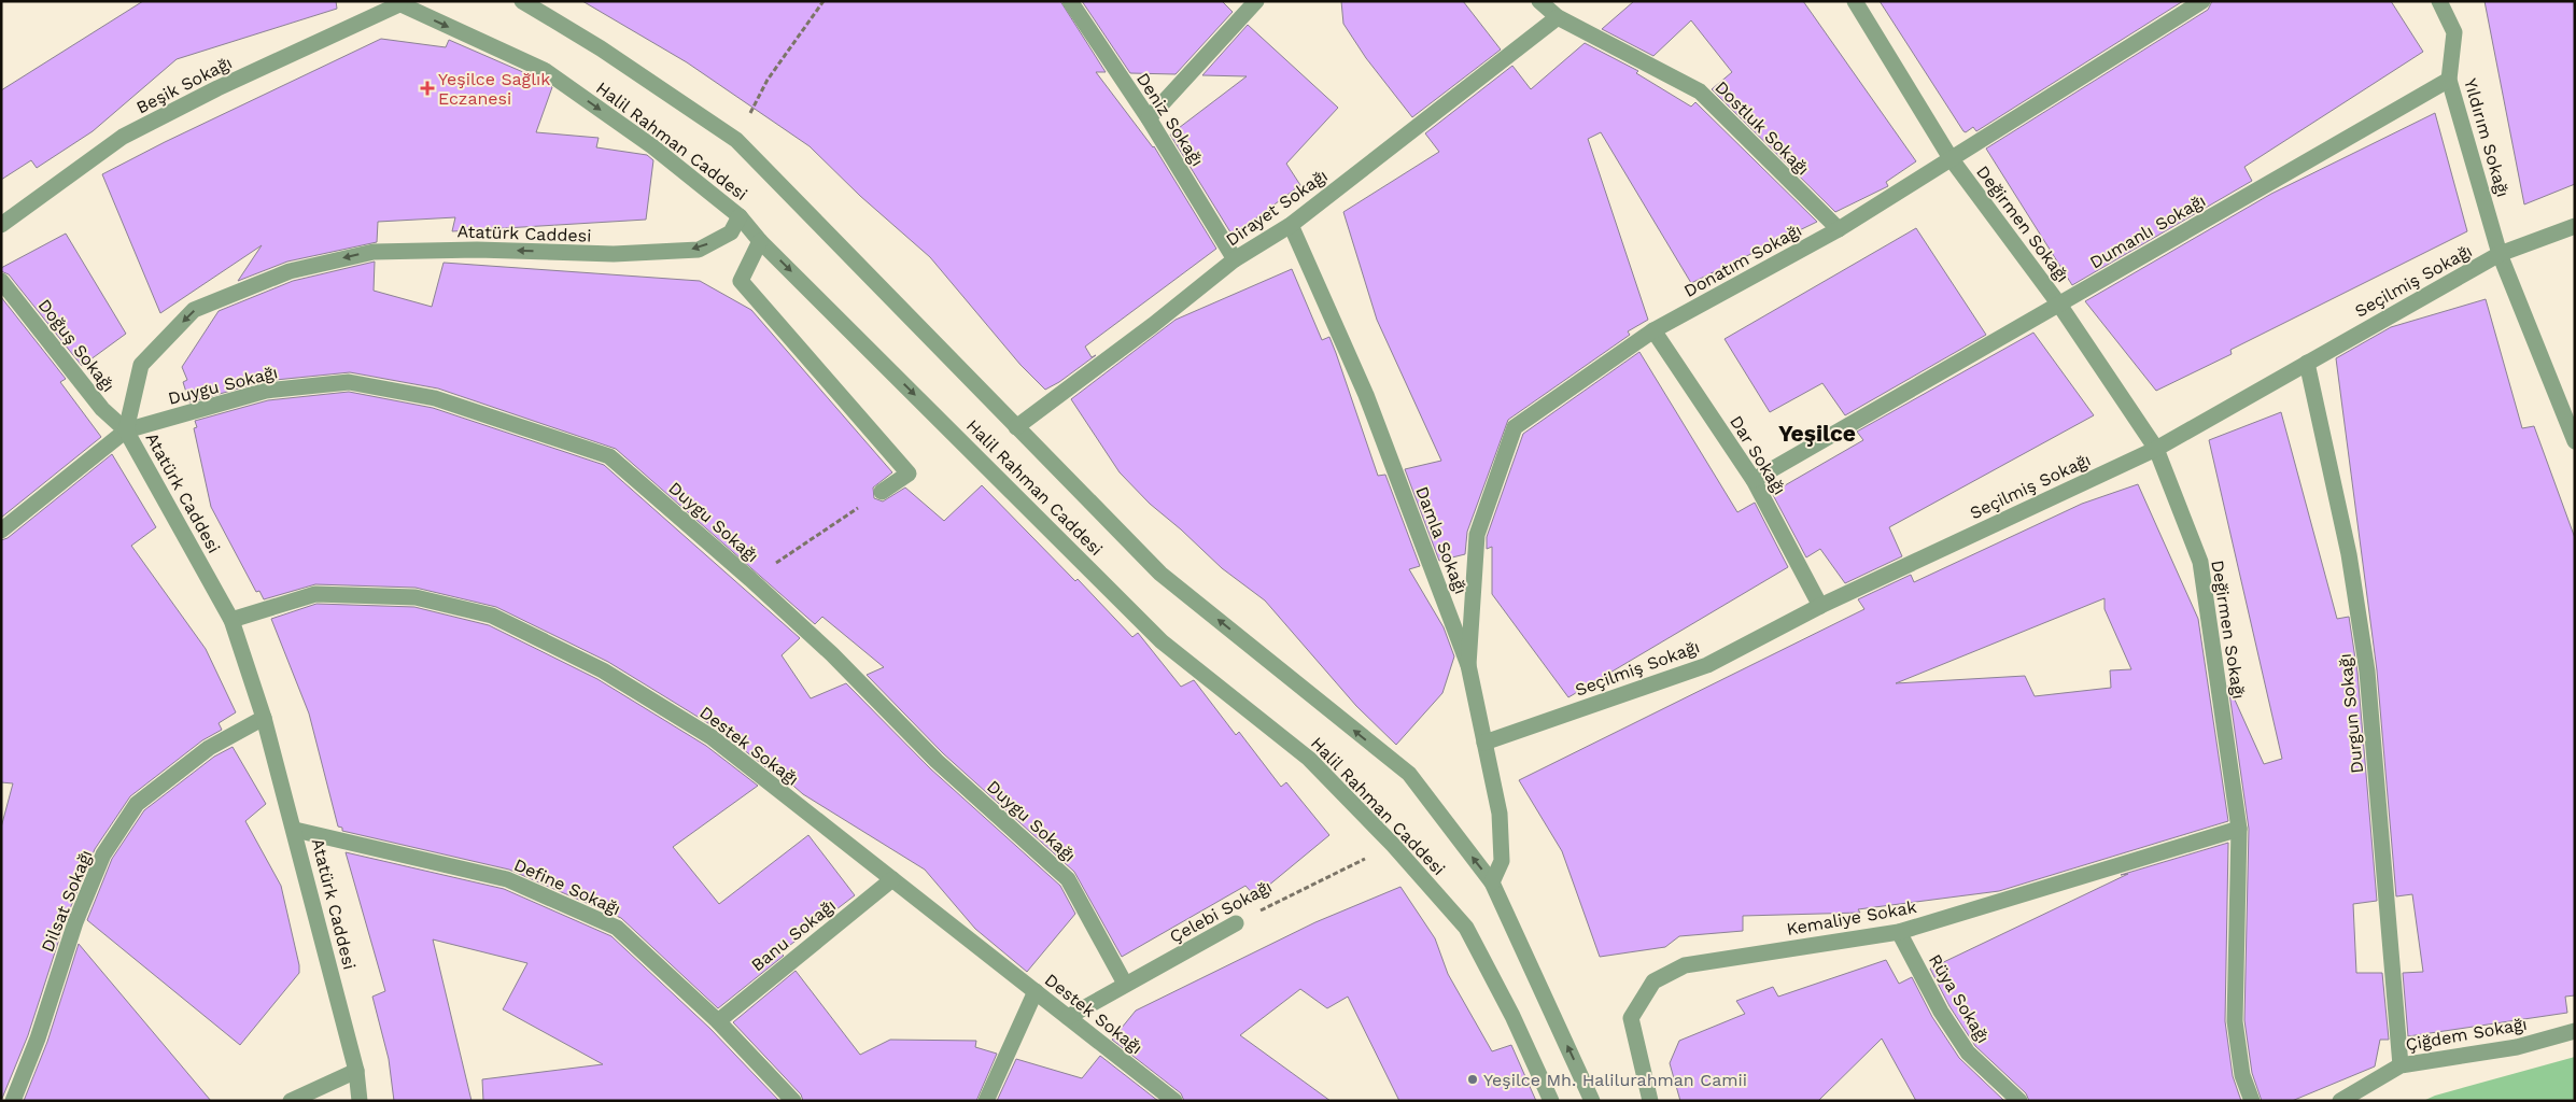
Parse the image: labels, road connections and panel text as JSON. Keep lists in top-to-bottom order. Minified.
{"streets":{"street":["Beşik Sokağı","Deniz Sokağı","Dostluk Sokağı","Yıldırım Sokağı","Halil Rahman Caddesi","Dirayet Sokağı","Değirmen Sokağı","Dumanlı Sokağı","Atatürk Caddesi","Donatım Sokağı","Seçilmiş Sokağı","Doğuş Sokağı","Duygu Sokağı","Dar Sokağı","Damla Sokağı","Durgun Sokağı","Destek Sokağı","Define Sokağı","Dilsat Sokağı","Çelebi Sokağı","Kemaliye Sokak","Banu Sokağı","Rüya Sokağı","Çiğdem Sokağı"]},"crossings":[["Beşik Sokağı","Halil Rahman Caddesi"],["Deniz Sokağı","Dirayet Sokağı"],["Dostluk Sokağı","Dirayet Sokağı"],["Dostluk Sokağı","Donatım Sokağı"],["Yıldırım Sokağı","Dumanlı Sokağı"],["Yıldırım Sokağı","Seçilmiş Sokağı"],["Halil Rahman Caddesi","Dirayet Sokağı"],["Halil Rahman Caddesi","Atatürk Caddesi"],["Halil Rahman Caddesi","Damla Sokağı"],["Halil Rahman Caddesi","Çelebi Sokağı"],["Dirayet Sokağı","Damla Sokağı"],["Değirmen Sokağı","Dumanlı Sokağı"],["Değirmen Sokağı","Donatım Sokağı"],["Değirmen Sokağı","Seçilmiş Sokağı"],["Değirmen Sokağı","Kemaliye Sokak"],["Dumanlı Sokağı","Dar Sokağı"],["Atatürk Caddesi","Doğuş Sokağı"],["Atatürk Caddesi","Duygu Sokağı"],["Atatürk Caddesi","Destek Sokağı"],["Atatürk Caddesi","Define Sokağı"],["Atatürk Caddesi","Dilsat Sokağı"],["Donatım Sokağı","Dar Sokağı"],["Donatım Sokağı","Damla Sokağı"],["Seçilmiş Sokağı","Dar Sokağı"],["Seçilmiş Sokağı","Damla Sokağı"],["Seçilmiş Sokağı","Durgun Sokağı"],["Doğuş Sokağı","Duygu Sokağı"],["Duygu Sokağı","Çelebi Sokağı"],["Durgun Sokağı","Çiğdem Sokağı"],["Destek Sokağı","Çelebi Sokağı"],["Destek Sokağı","Banu Sokağı"],["Define Sokağı","Banu Sokağı"],["Kemaliye Sokak","Rüya Sokağı"]],"one_way":["Atatürk Caddesi"],"districts":["Yeşilce"],"places":{"health":["Yeşilce Sağlık Eczanesi"],"other":["Yeşilce Mh. Halilurahman Camii"]}}
